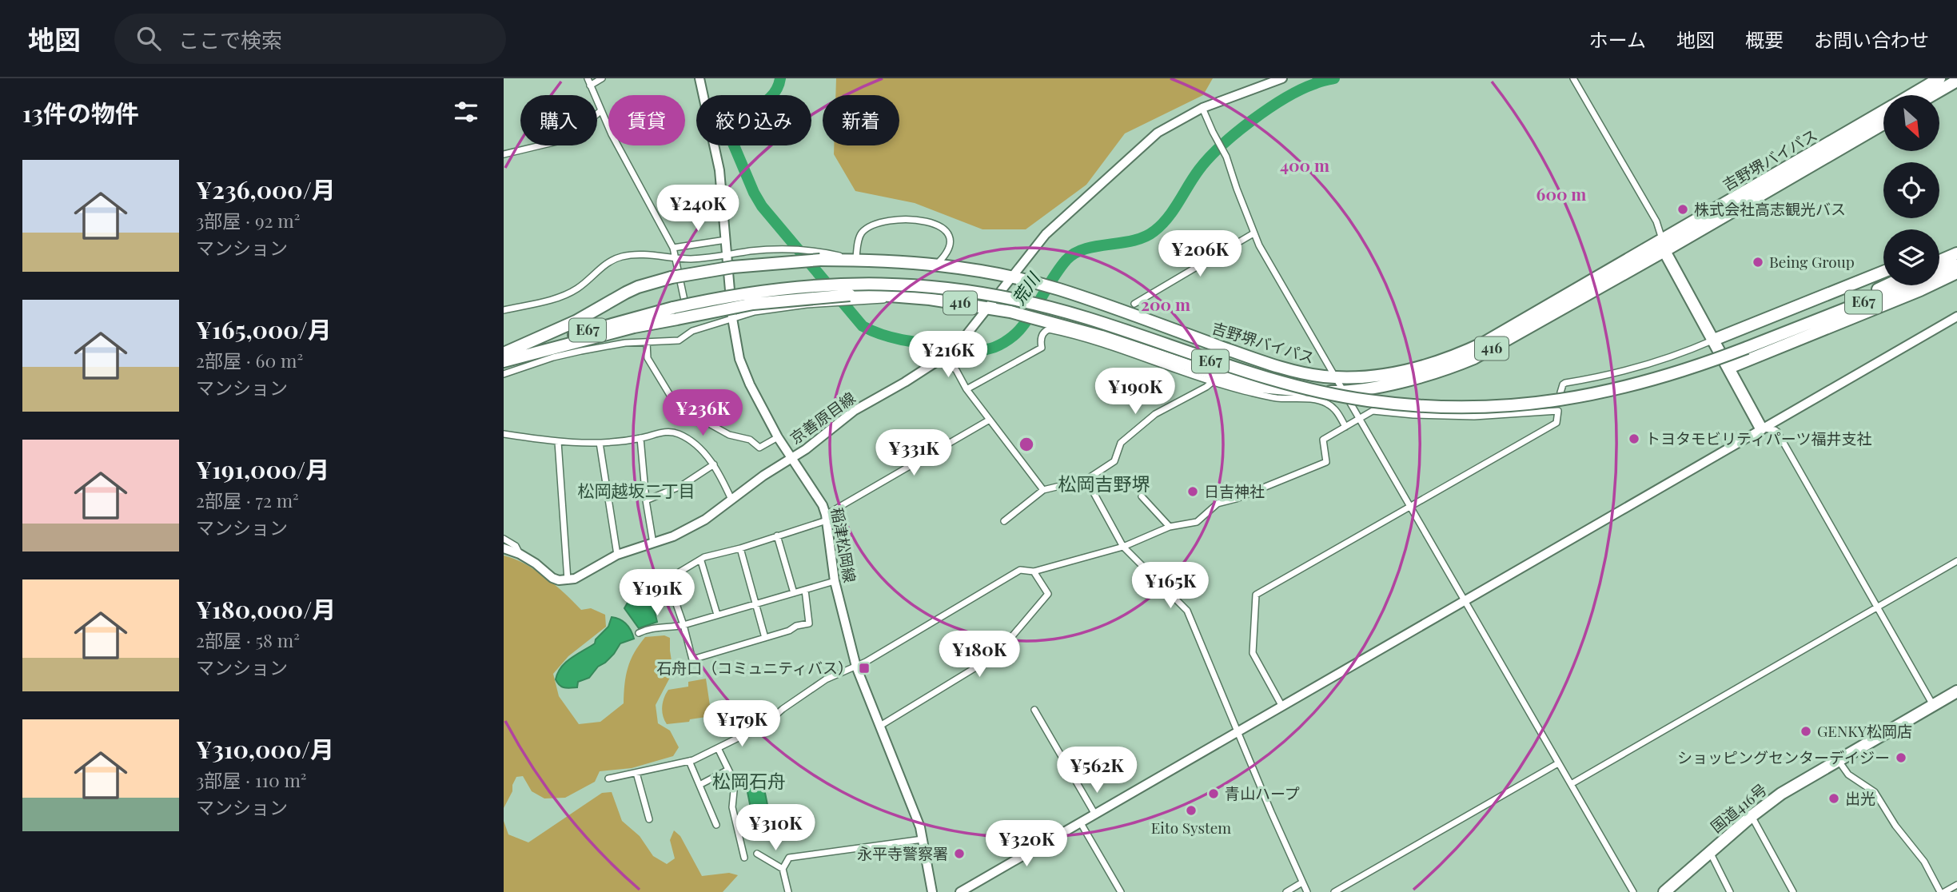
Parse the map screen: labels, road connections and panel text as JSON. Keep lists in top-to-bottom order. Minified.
{"streets":{"highway":["吉野堺バイパス","E67","416","国道416号"],"main road":["京善原目線","稲津松岡線"]},"crossings":[["吉野堺バイパス","E67"],["吉野堺バイパス","京善原目線"],["京善原目線","稲津松岡線"]],"districts":["松岡吉野堺","松岡越坂二丁目","松岡石舟"],"water":["荒川"],"places":{"other":["株式会社高志観光バス","Being Group","トヨタモビリティパーツ福井支社","日吉神社","GENKY松岡店","ショッピングセンターデイジー","青山ハープ","出光","Eito System","永平寺警察署"],"transit":["石舟口（コミュニティバス）"]},"north":"bottom right","page":{"header":"地図","search":"ここで検索","nav":["ホーム","地図","概要","お問い合わせ"],"heading":"13件の物件","chip":["購入","賃貸","絞り込み","新着"],"list":[{"name":"¥236,000/月","note":"3部屋 · 92 m² · マンション"},{"name":"¥165,000/月","note":"2部屋 · 60 m² · マンション"},{"name":"¥191,000/月","note":"2部屋 · 72 m² · マンション"},{"name":"¥180,000/月","note":"2部屋 · 58 m² · マンション"},{"name":"¥310,000/月","note":"3部屋 · 110 m² · マンション"}],"price":["¥240K","¥206K","¥216K","¥190K","¥236K","¥331K","¥165K","¥191K","¥180K","¥179K","¥562K","¥310K","¥320K"]},"rings":["400 m","600 m","200 m"]}
